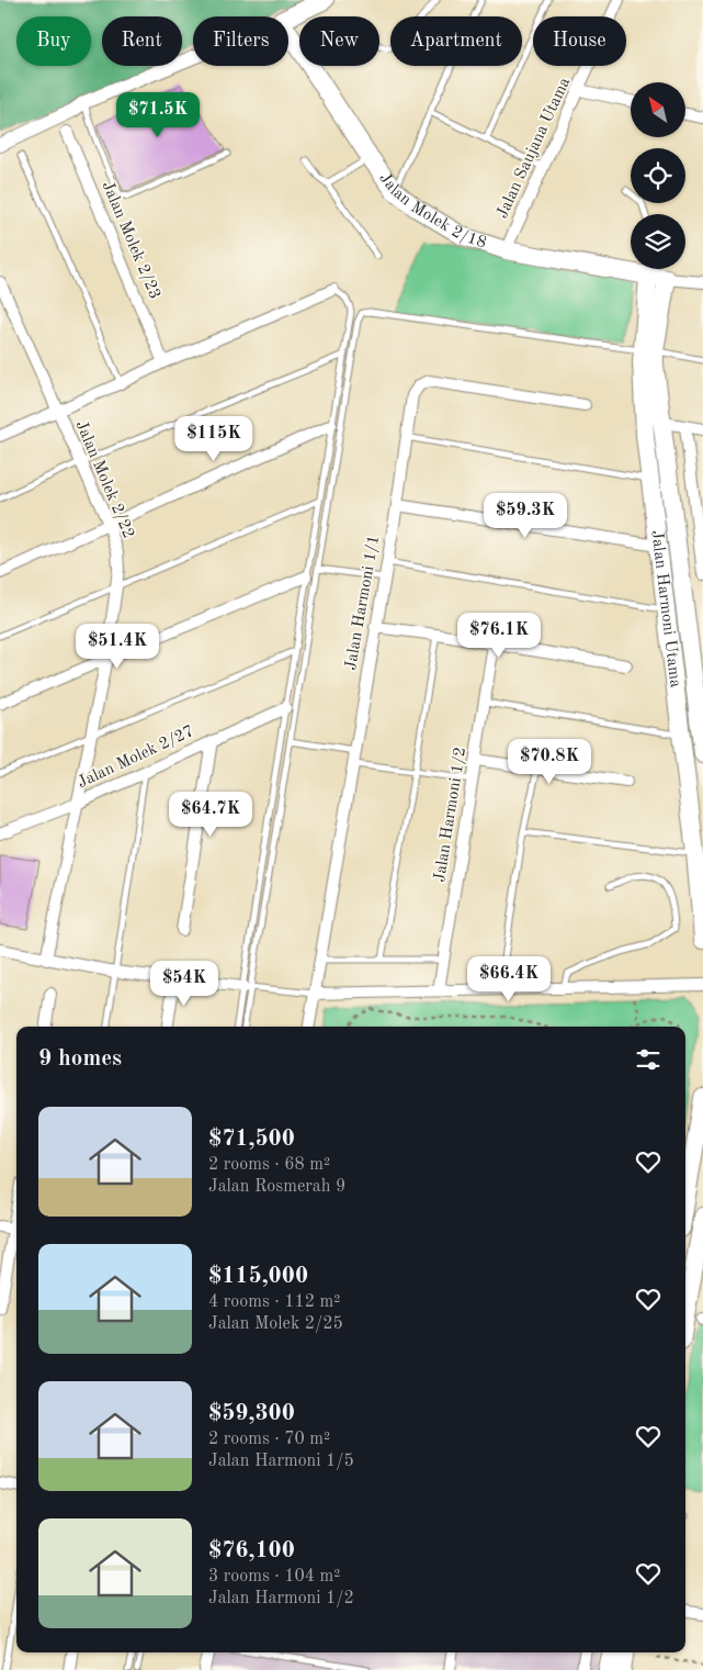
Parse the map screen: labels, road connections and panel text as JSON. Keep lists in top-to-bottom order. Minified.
{"streets":{"main road":["Jalan Molek 2/18","Jalan Harmoni Utama"],"street":["Jalan Saujana Utama","Jalan Molek 2/23","Jalan Molek 2/22","Jalan Harmoni 1/1","Jalan Molek 2/27","Jalan Harmoni 1/2"]},"crossings":[["Jalan Saujana Utama","Jalan Molek 2/18"],["Jalan Molek 2/18","Jalan Harmoni Utama"],["Jalan Molek 2/22","Jalan Molek 2/27"]],"north":"top left","page":{"chip":["Buy","Rent","Filters","New","Apartment","House"],"price":["$71.5K","$115K","$59.3K","$76.1K","$51.4K","$70.8K","$64.7K","$66.4K","$54K"],"heading":"9 homes","list":[{"name":"$71,500","note":"2 rooms · 68 m² · Jalan Rosmerah 9"},{"name":"$115,000","note":"4 rooms · 112 m² · Jalan Molek 2/25"},{"name":"$59,300","note":"2 rooms · 70 m² · Jalan Harmoni 1/5"},{"name":"$76,100","note":"3 rooms · 104 m² · Jalan Harmoni 1/2"}]}}
